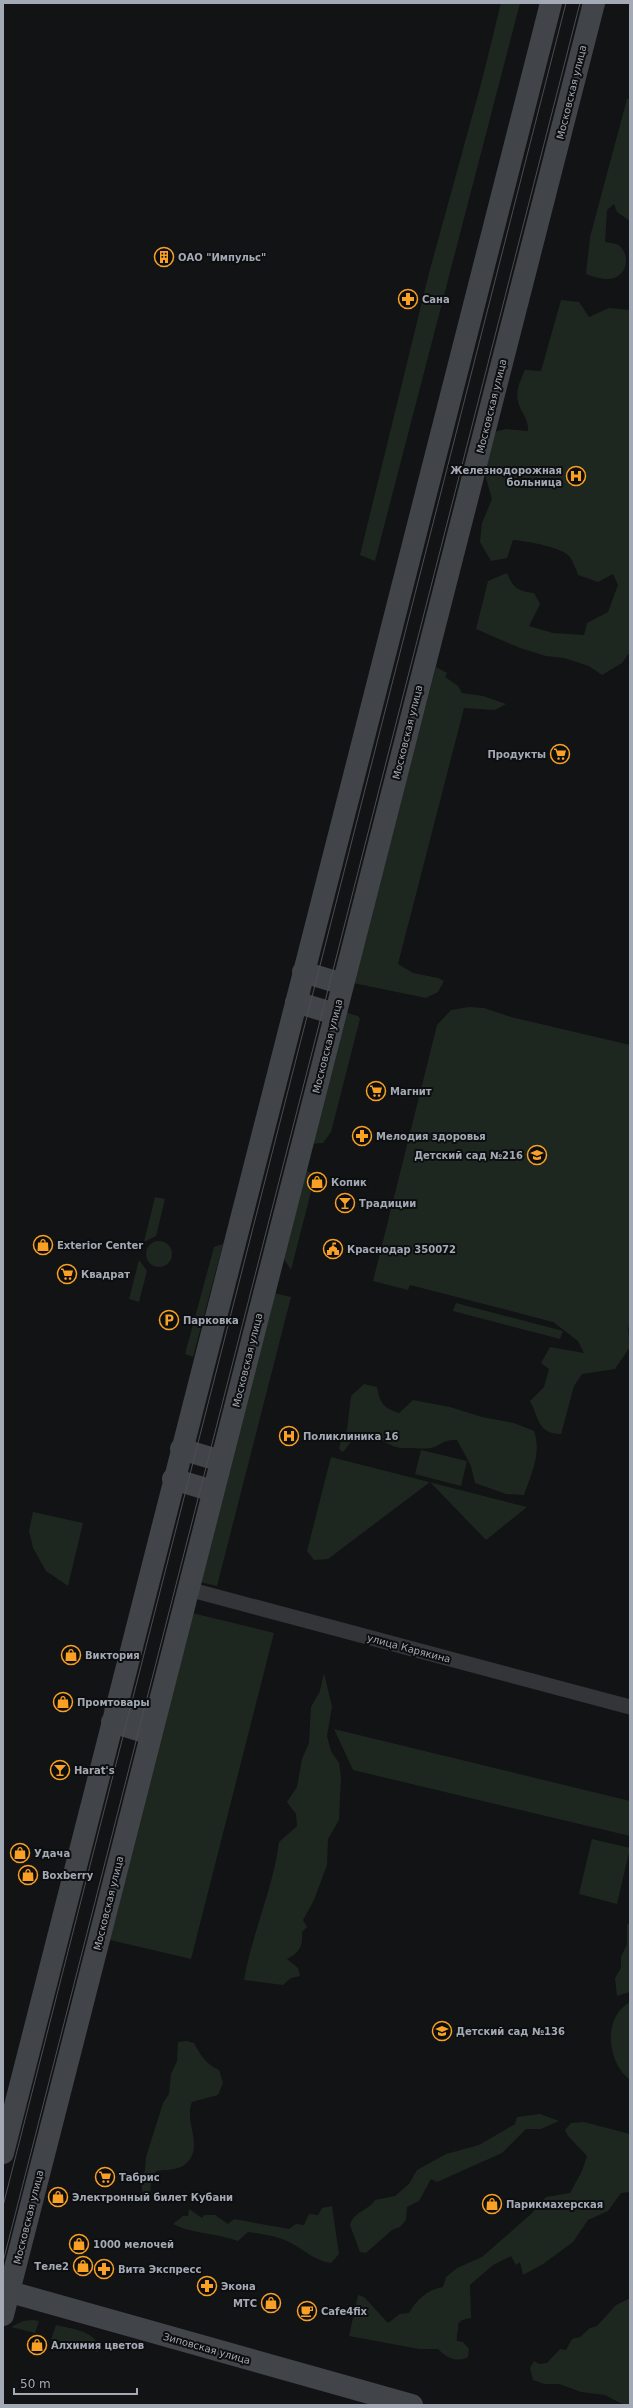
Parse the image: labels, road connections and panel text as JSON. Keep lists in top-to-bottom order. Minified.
{"streets":{"street":["Московская улица","улица Карякина","Зиповская улица"]},"crossings":[["Московская улица","улица Карякина"],["Московская улица","Зиповская улица"]],"places":{"building":["ОАО \"Импульс\""],"pharmacy":["Сана","Мелодия здоровья","Вита Экспресс","Экона"],"hospital":["Железнодорожная больница","Поликлиника 16"],"supermarket":["Продукты","Магнит","Квадрат","Табрис"],"school or university":["Детский сад №216","Детский сад №136"],"shop":["Копик","Exterior Center","Виктория","Промтовары","Удача","Boxberry","Электронный билет Кубани","Парикмахерская","1000 мелочей","Теле2","МТС","Алхимия цветов"],"bar":["Традиции","Harat's"],"public building":["Краснодар 350072"],"parking":["Парковка"],"cafe":["Cafe4fix"]},"scale_bar":"50 m"}
